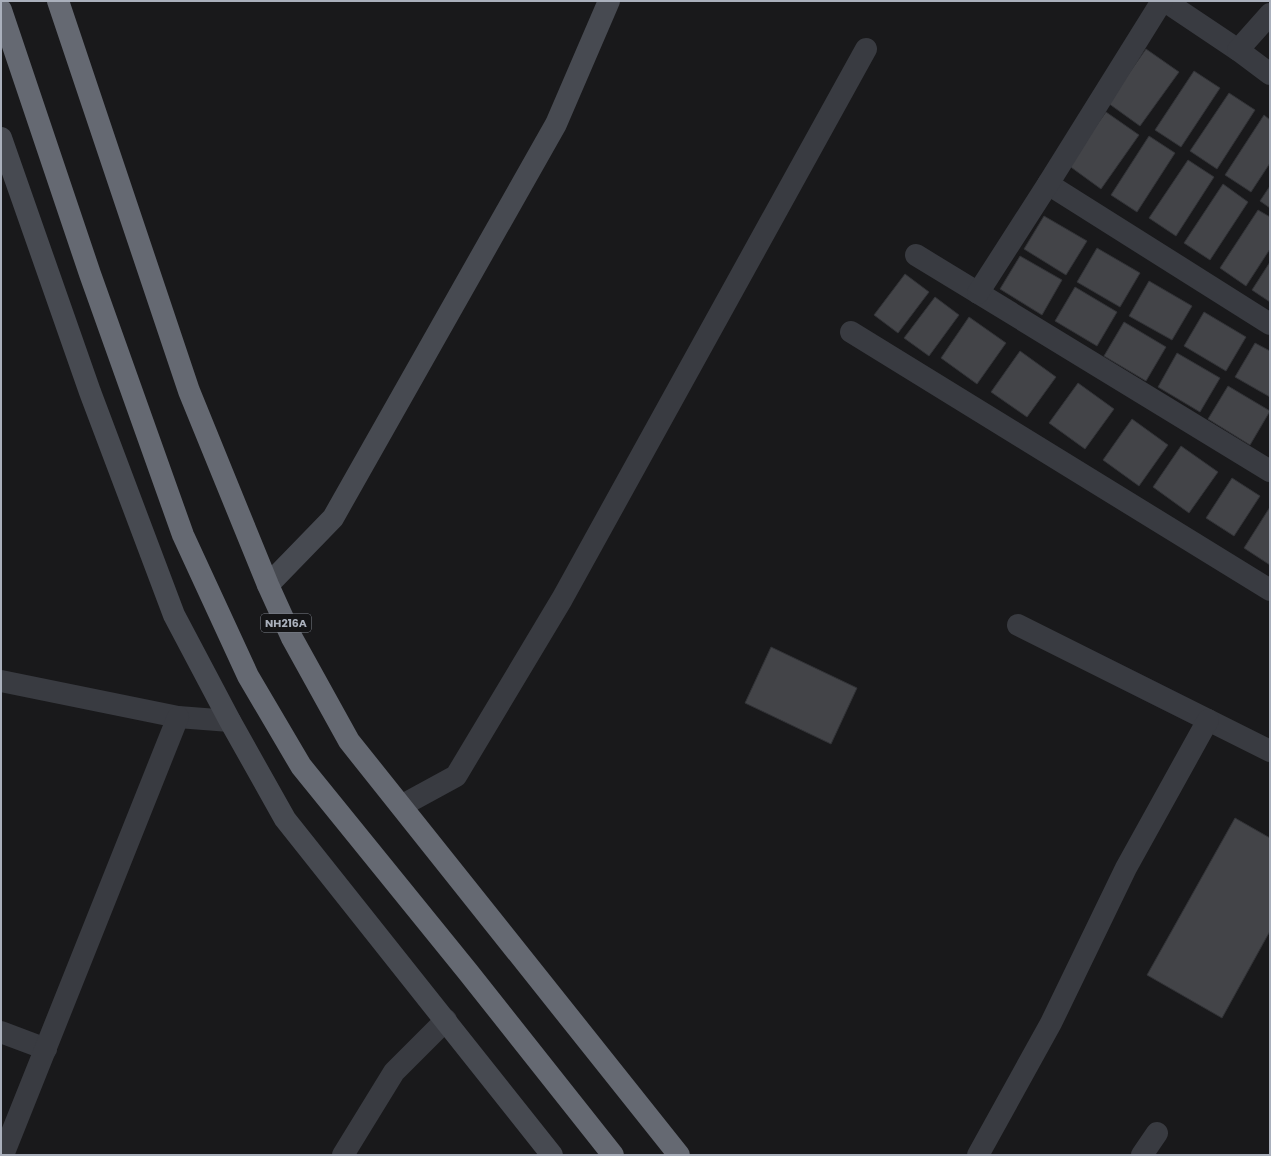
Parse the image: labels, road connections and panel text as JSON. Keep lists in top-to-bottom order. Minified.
{"streets":{"highway":["NH216A"]}}
